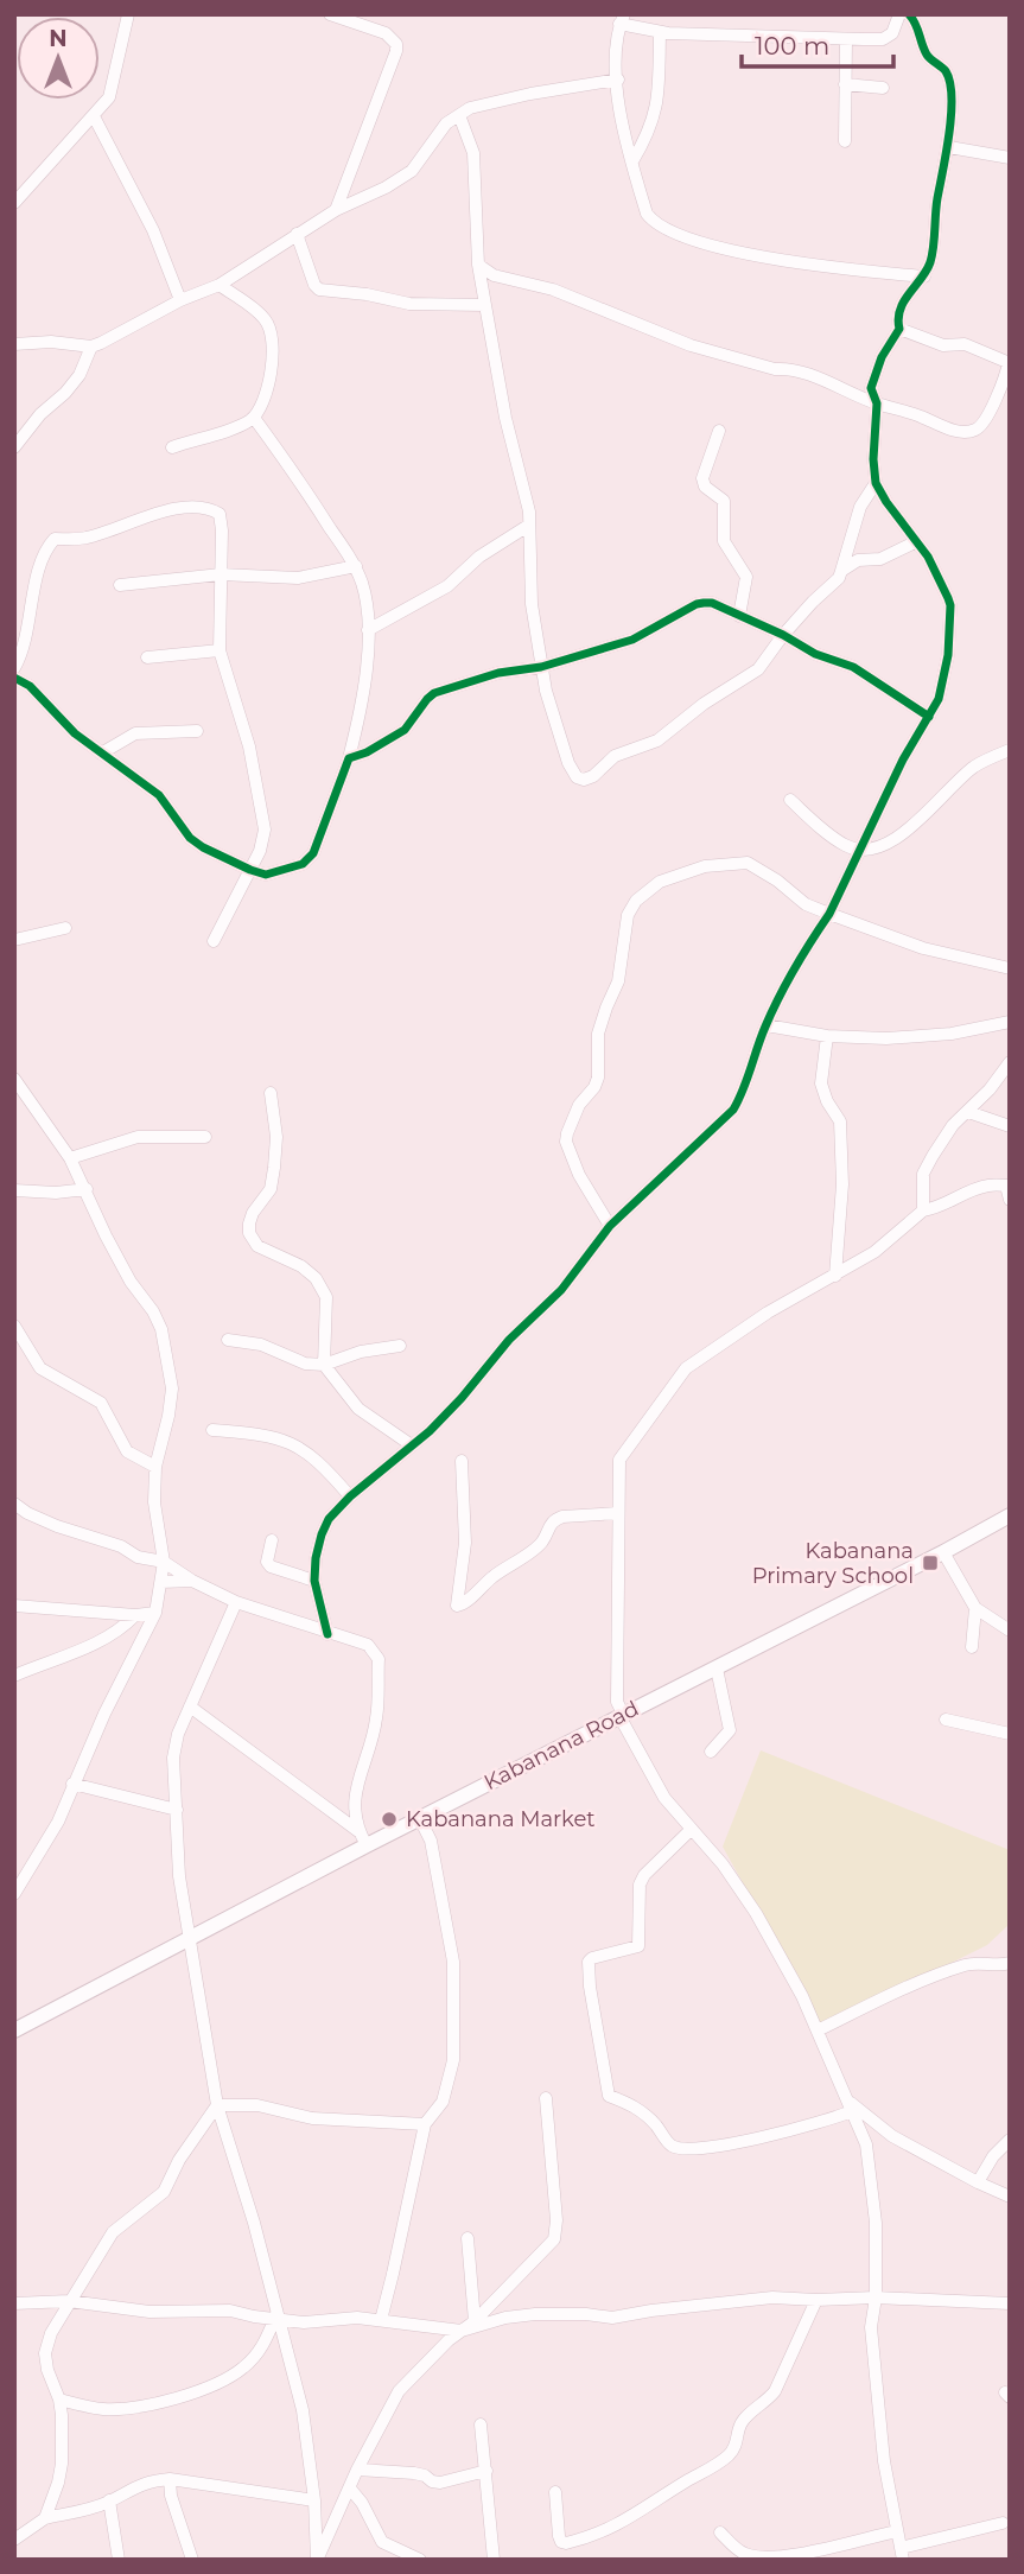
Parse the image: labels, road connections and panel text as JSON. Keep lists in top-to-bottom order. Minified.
{"streets":{"street":["Kabanana Road"]},"places":{"transit":["Kabanana Primary School"],"other":["Kabanana Market"]},"scale_bar":"100 m","north":"top"}
